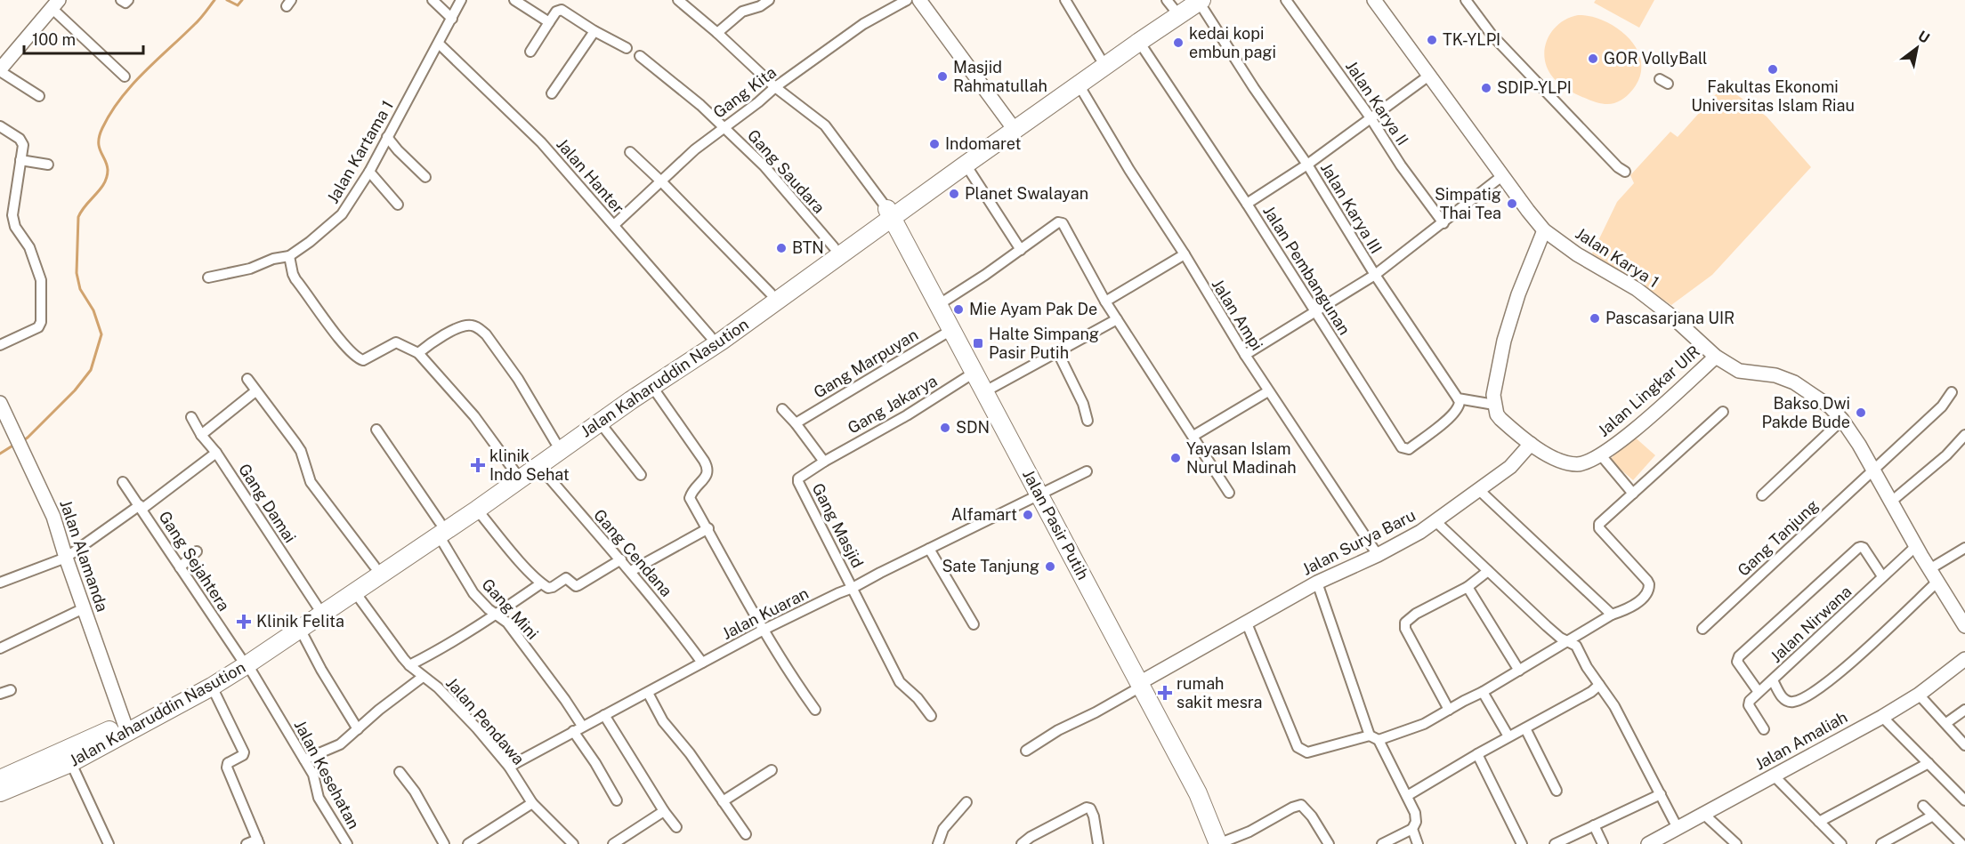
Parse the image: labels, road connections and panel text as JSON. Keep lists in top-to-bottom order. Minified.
{"streets":{"highway":["Jalan Kaharuddin Nasution","Jalan Pasir Putih"],"street":["Gang Kita","Jalan Karya II","Jalan Kartama 1","Gang Saudara","Jalan Hanter","Jalan Karya III","Jalan Karya 1","Jalan Pembangunan","Jalan Ampi","Gang Marpuyan","Jalan Lingkar UIR","Gang Jakarya","Gang Damai","Gang Masjid","Gang Tanjung","Jalan Surya Baru","Gang Cendana","Jalan Alamanda","Gang Sejahtera","Gang Mini","Jalan Kuaran","Jalan Nirwana","Jalan Pendawa","Jalan Amaliah","Jalan Kesehatan"]},"crossings":[["Gang Kita","Gang Saudara"],["Gang Kita","Jalan Hanter"],["Jalan Kartama 1","Jalan Hanter"],["Gang Saudara","Jalan Kaharuddin Nasution"],["Jalan Hanter","Jalan Kaharuddin Nasution"],["Jalan Karya III","Jalan Pembangunan"],["Jalan Karya III","Jalan Kaharuddin Nasution"],["Jalan Karya 1","Jalan Lingkar UIR"],["Jalan Karya 1","Gang Tanjung"],["Jalan Karya 1","Jalan Nirwana"],["Jalan Pembangunan","Jalan Kaharuddin Nasution"],["Jalan Ampi","Jalan Kaharuddin Nasution"],["Jalan Ampi","Jalan Surya Baru"],["Gang Marpuyan","Jalan Pasir Putih"],["Gang Marpuyan","Gang Masjid"],["Jalan Kaharuddin Nasution","Gang Damai"],["Jalan Kaharuddin Nasution","Jalan Pasir Putih"],["Jalan Kaharuddin Nasution","Gang Cendana"],["Jalan Kaharuddin Nasution","Jalan Alamanda"],["Jalan Kaharuddin Nasution","Gang Sejahtera"],["Jalan Kaharuddin Nasution","Gang Mini"],["Jalan Kaharuddin Nasution","Jalan Pendawa"],["Jalan Kaharuddin Nasution","Jalan Kesehatan"],["Jalan Lingkar UIR","Jalan Surya Baru"],["Gang Jakarya","Jalan Pasir Putih"],["Gang Jakarya","Gang Masjid"],["Jalan Pasir Putih","Jalan Surya Baru"],["Jalan Pasir Putih","Jalan Kuaran"],["Gang Masjid","Jalan Kuaran"],["Gang Cendana","Jalan Kuaran"],["Gang Sejahtera","Jalan Kesehatan"],["Gang Mini","Jalan Kuaran"],["Jalan Kuaran","Jalan Pendawa"]],"places":{"other":["TK-YLPI","kedai kopi embun pagi","GOR VollyBall","Fakultas Ekonomi Universitas Islam Riau","Masjid Rahmatullah","SDIP-YLPI","Indomaret","Planet Swalayan","Simpatig Thai Tea","BTN","Mie Ayam Pak De","Pascasarjana UIR","Bakso Dwi Pakde Bude","SDN","Yayasan Islam Nurul Madinah","Alfamart","Sate Tanjung"],"transit":["Halte Simpang Pasir Putih"],"health":["klinik Indo Sehat","Klinik Felita","rumah sakit mesra"]},"scale_bar":"100 m","north":"top right"}
